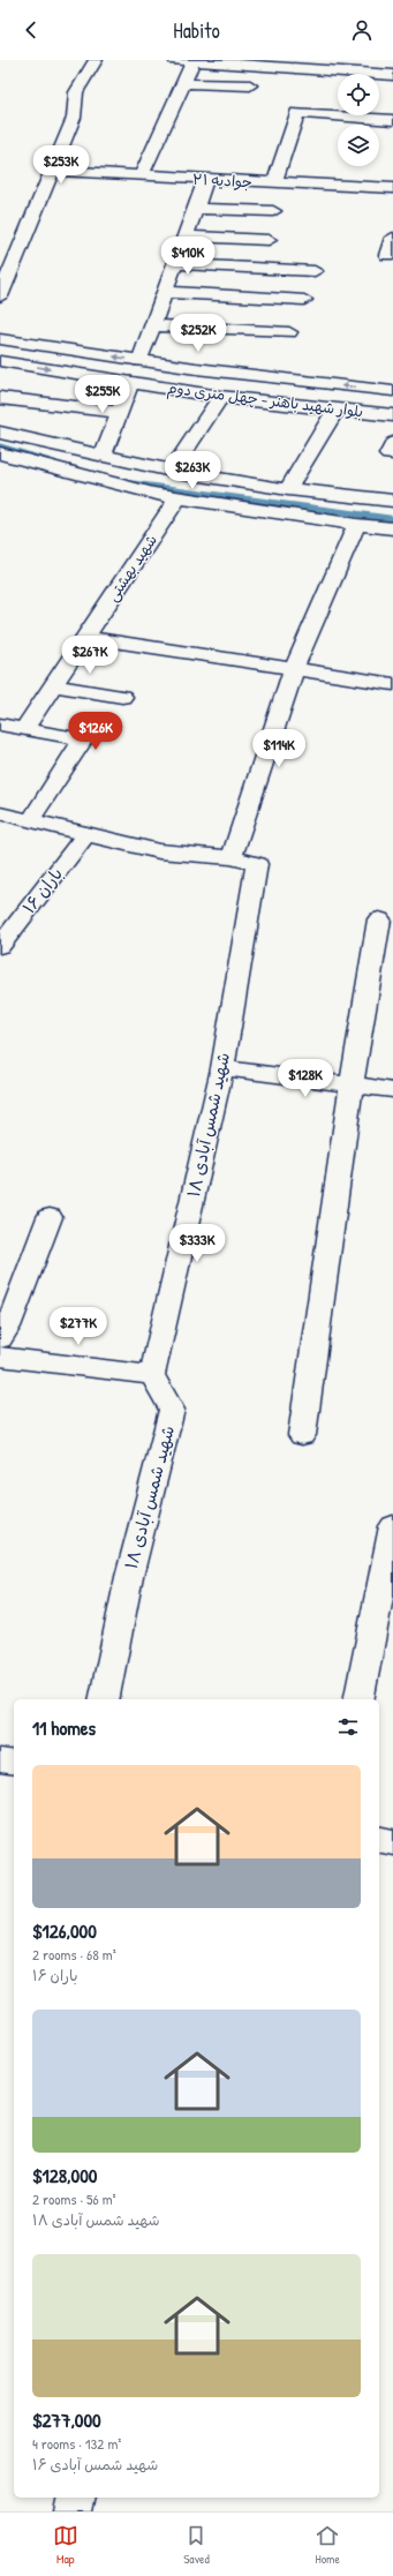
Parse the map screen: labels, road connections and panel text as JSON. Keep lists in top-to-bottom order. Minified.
{"streets":{"street":["جوادیه ۲۱","بلوار شهید باهنر - چهل متری دوم","شهید بهشتی","باران ۱۶","شهید شمس آبادی ۱۸"]},"page":{"header":"Habito","price":["$253K","$410K","$252K","$255K","$263K","$267K","$126K","$114K","$128K","$333K","$277K"],"heading":"11 homes","list":[{"name":"$126,000","note":"2 rooms · 68 m² · باران ۱۶"},{"name":"$128,000","note":"2 rooms · 56 m² · شهید شمس آبادی ۱۸"},{"name":"$277,000","note":"4 rooms · 132 m² · شهید شمس آبادی ۱۶"}],"tabs":["Map","Saved","Home"]}}
